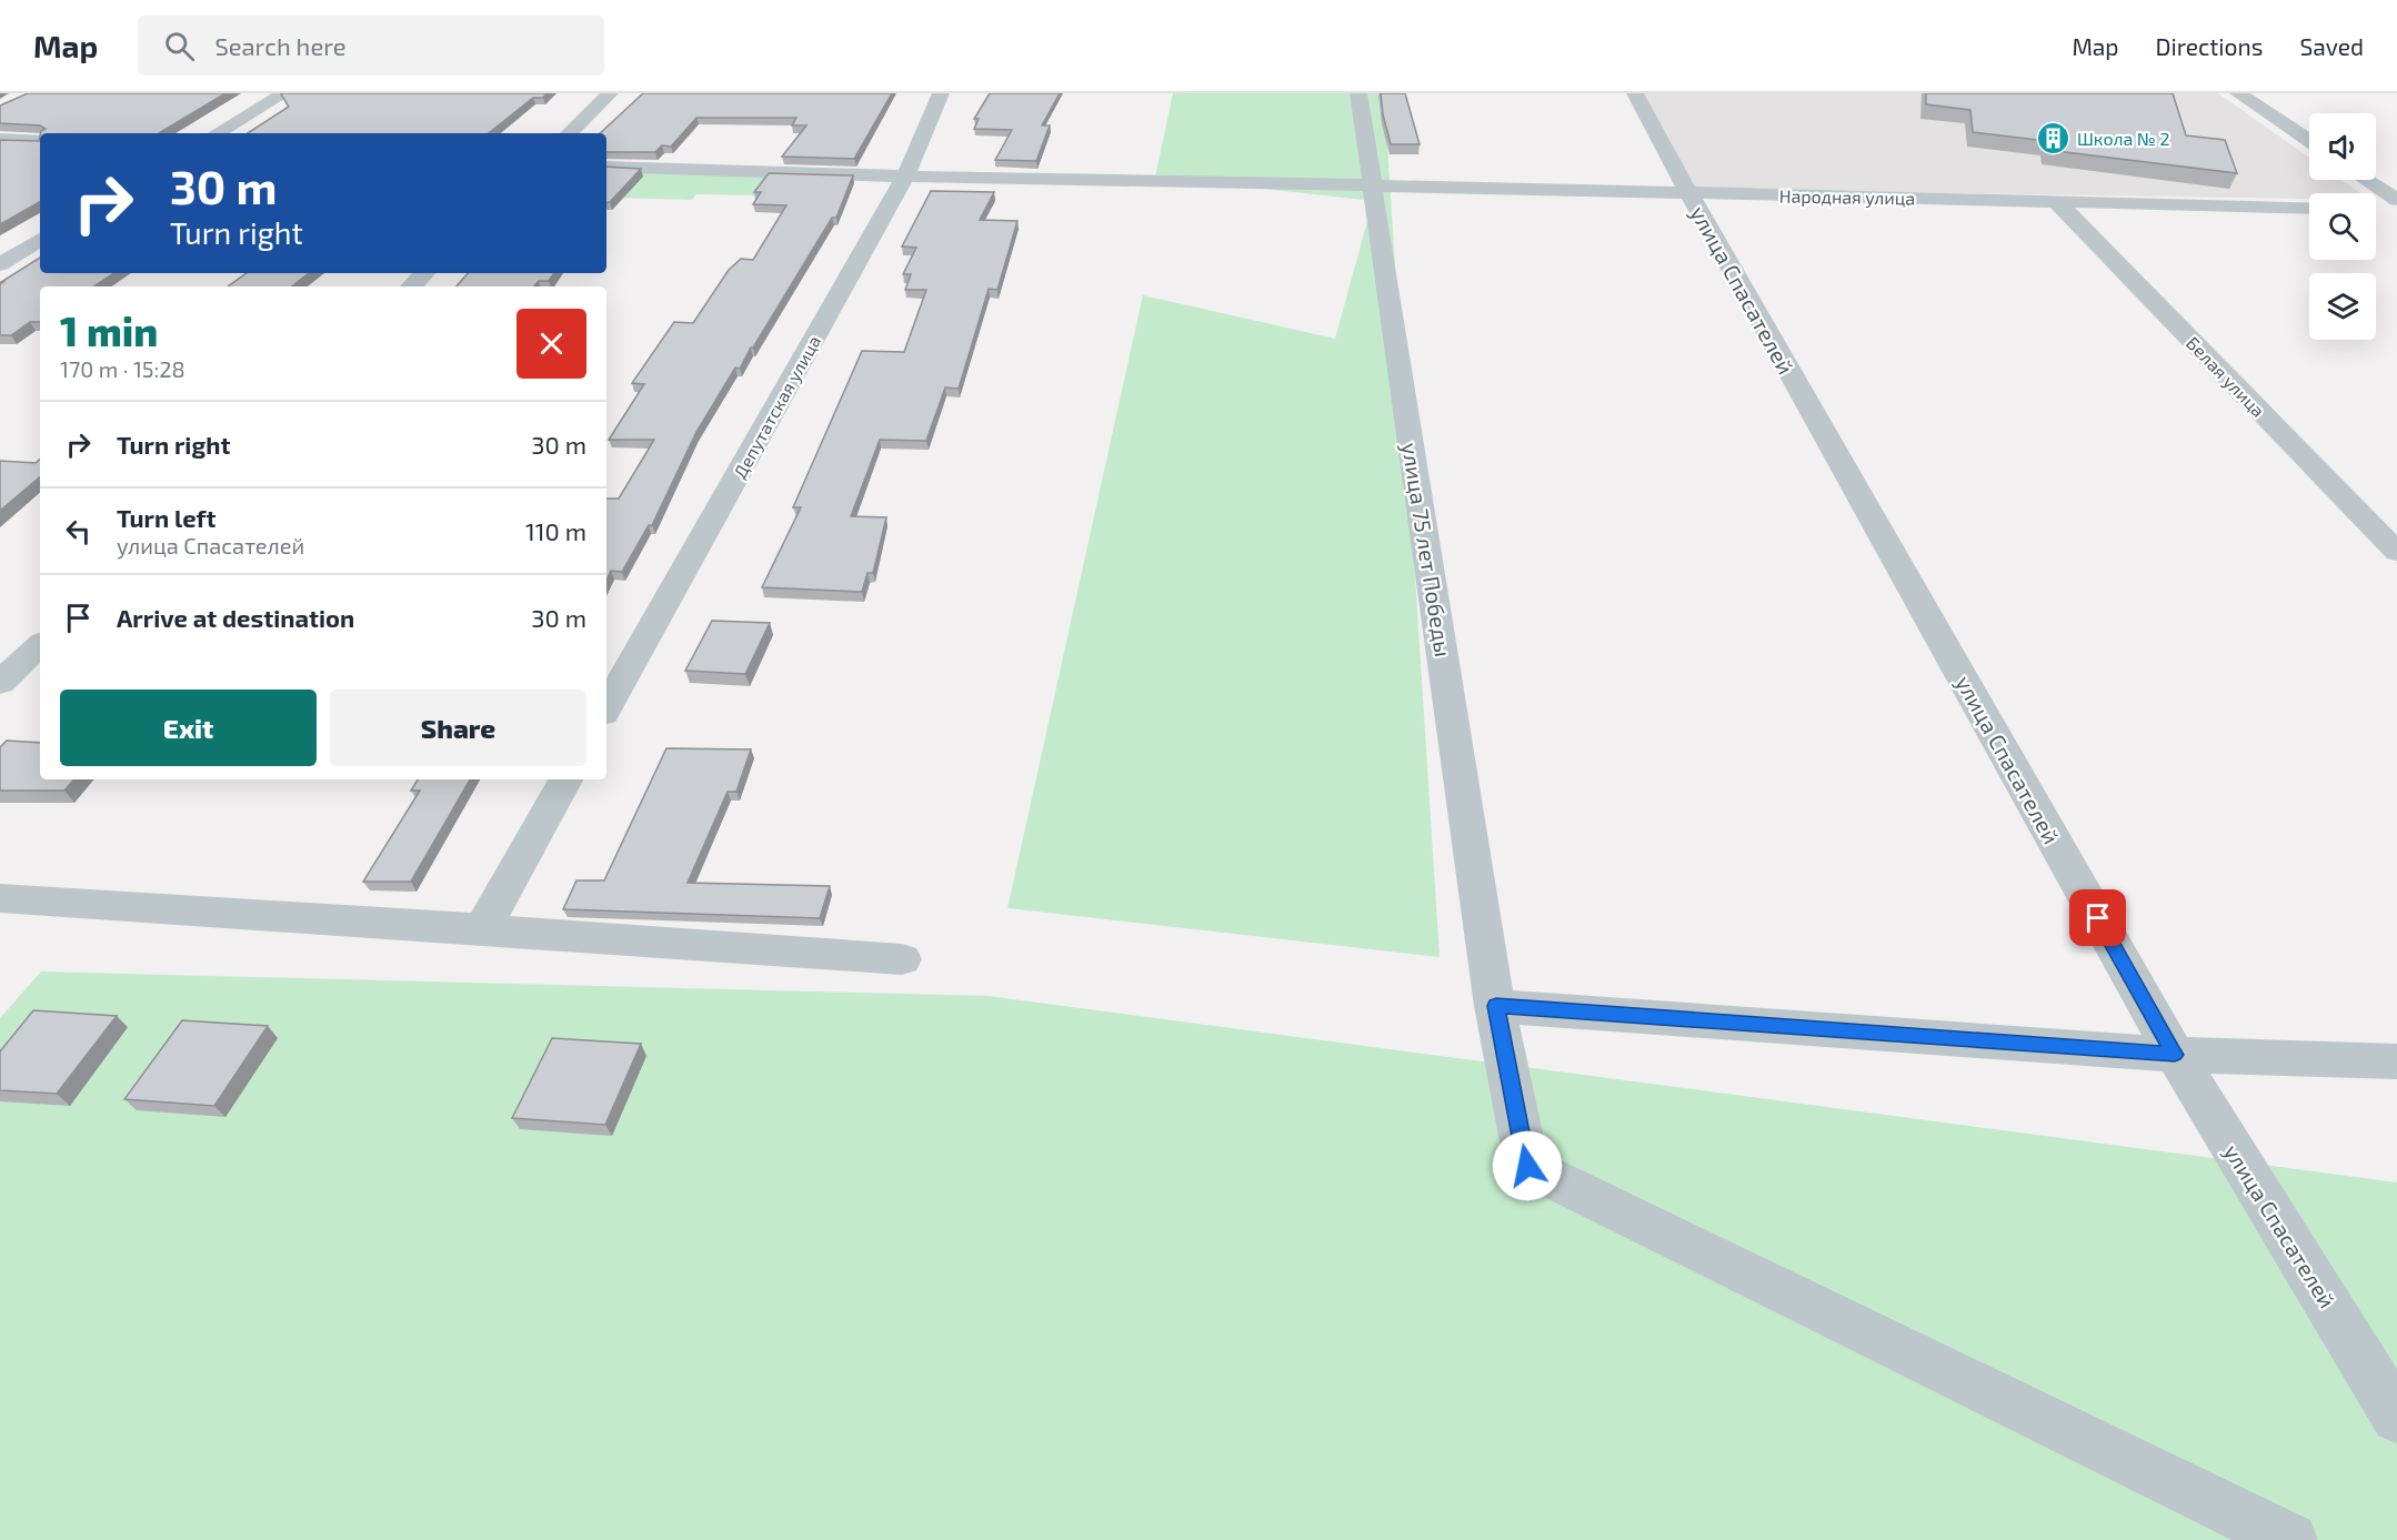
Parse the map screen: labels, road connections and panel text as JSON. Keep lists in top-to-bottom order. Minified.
{"streets":{"street":["Народная улица","улица Спасателей","Белая улица","Депутатская улица","улица 75 лет Победы"]},"crossings":[["Народная улица","улица Спасателей"],["Народная улица","Белая улица"],["Народная улица","Депутатская улица"],["Народная улица","улица 75 лет Победы"]],"places":{"building":["Школа № 2"]},"page":{"header":"Map","search":"Search here","nav":["Map","Directions","Saved"],"turn":["30 m","Turn right"],"heading":["1 min","170 m · 15:28"],"list":[{"name":"Turn right","value":"30 m"},{"name":"Turn left","note":"улица Спасателей","value":"110 m"},{"name":"Arrive at destination","value":"30 m"}],"buttons":["Exit","Share"]}}
